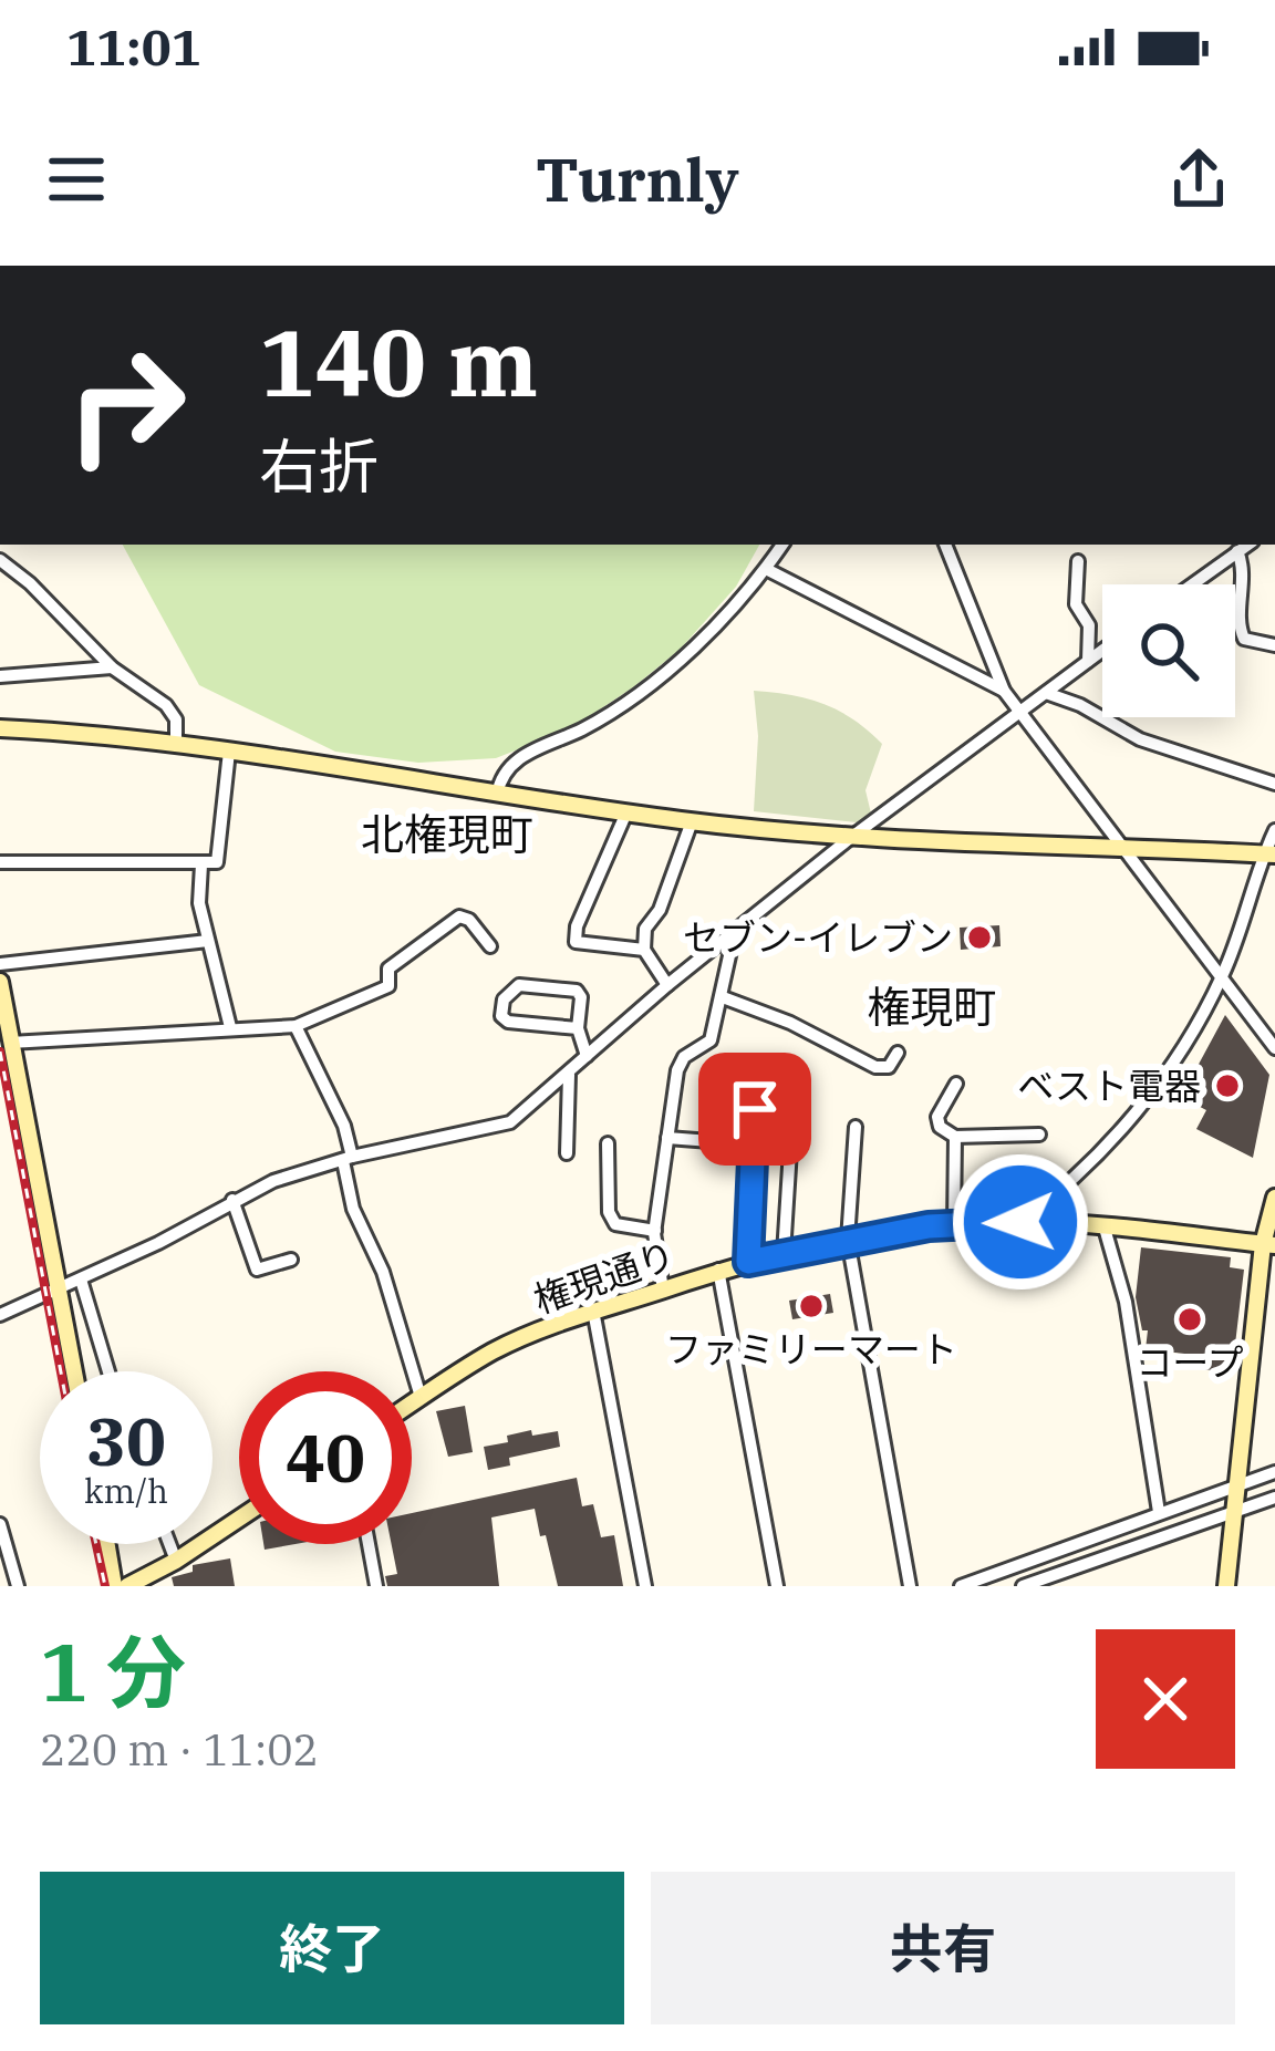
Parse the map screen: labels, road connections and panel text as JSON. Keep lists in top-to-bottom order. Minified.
{"streets":{"street":["権現通り"]},"districts":["北権現町","権現町"],"places":["セブン-イレブン","ベスト電器","ファミリーマート","コープ"],"page":{"status":"11:01","header":"Turnly","turn":["140 m","右折"],"speed":"30 km/h","limit":"40","heading":["1 分","220 m · 11:02"],"buttons":["終了","共有"]}}
